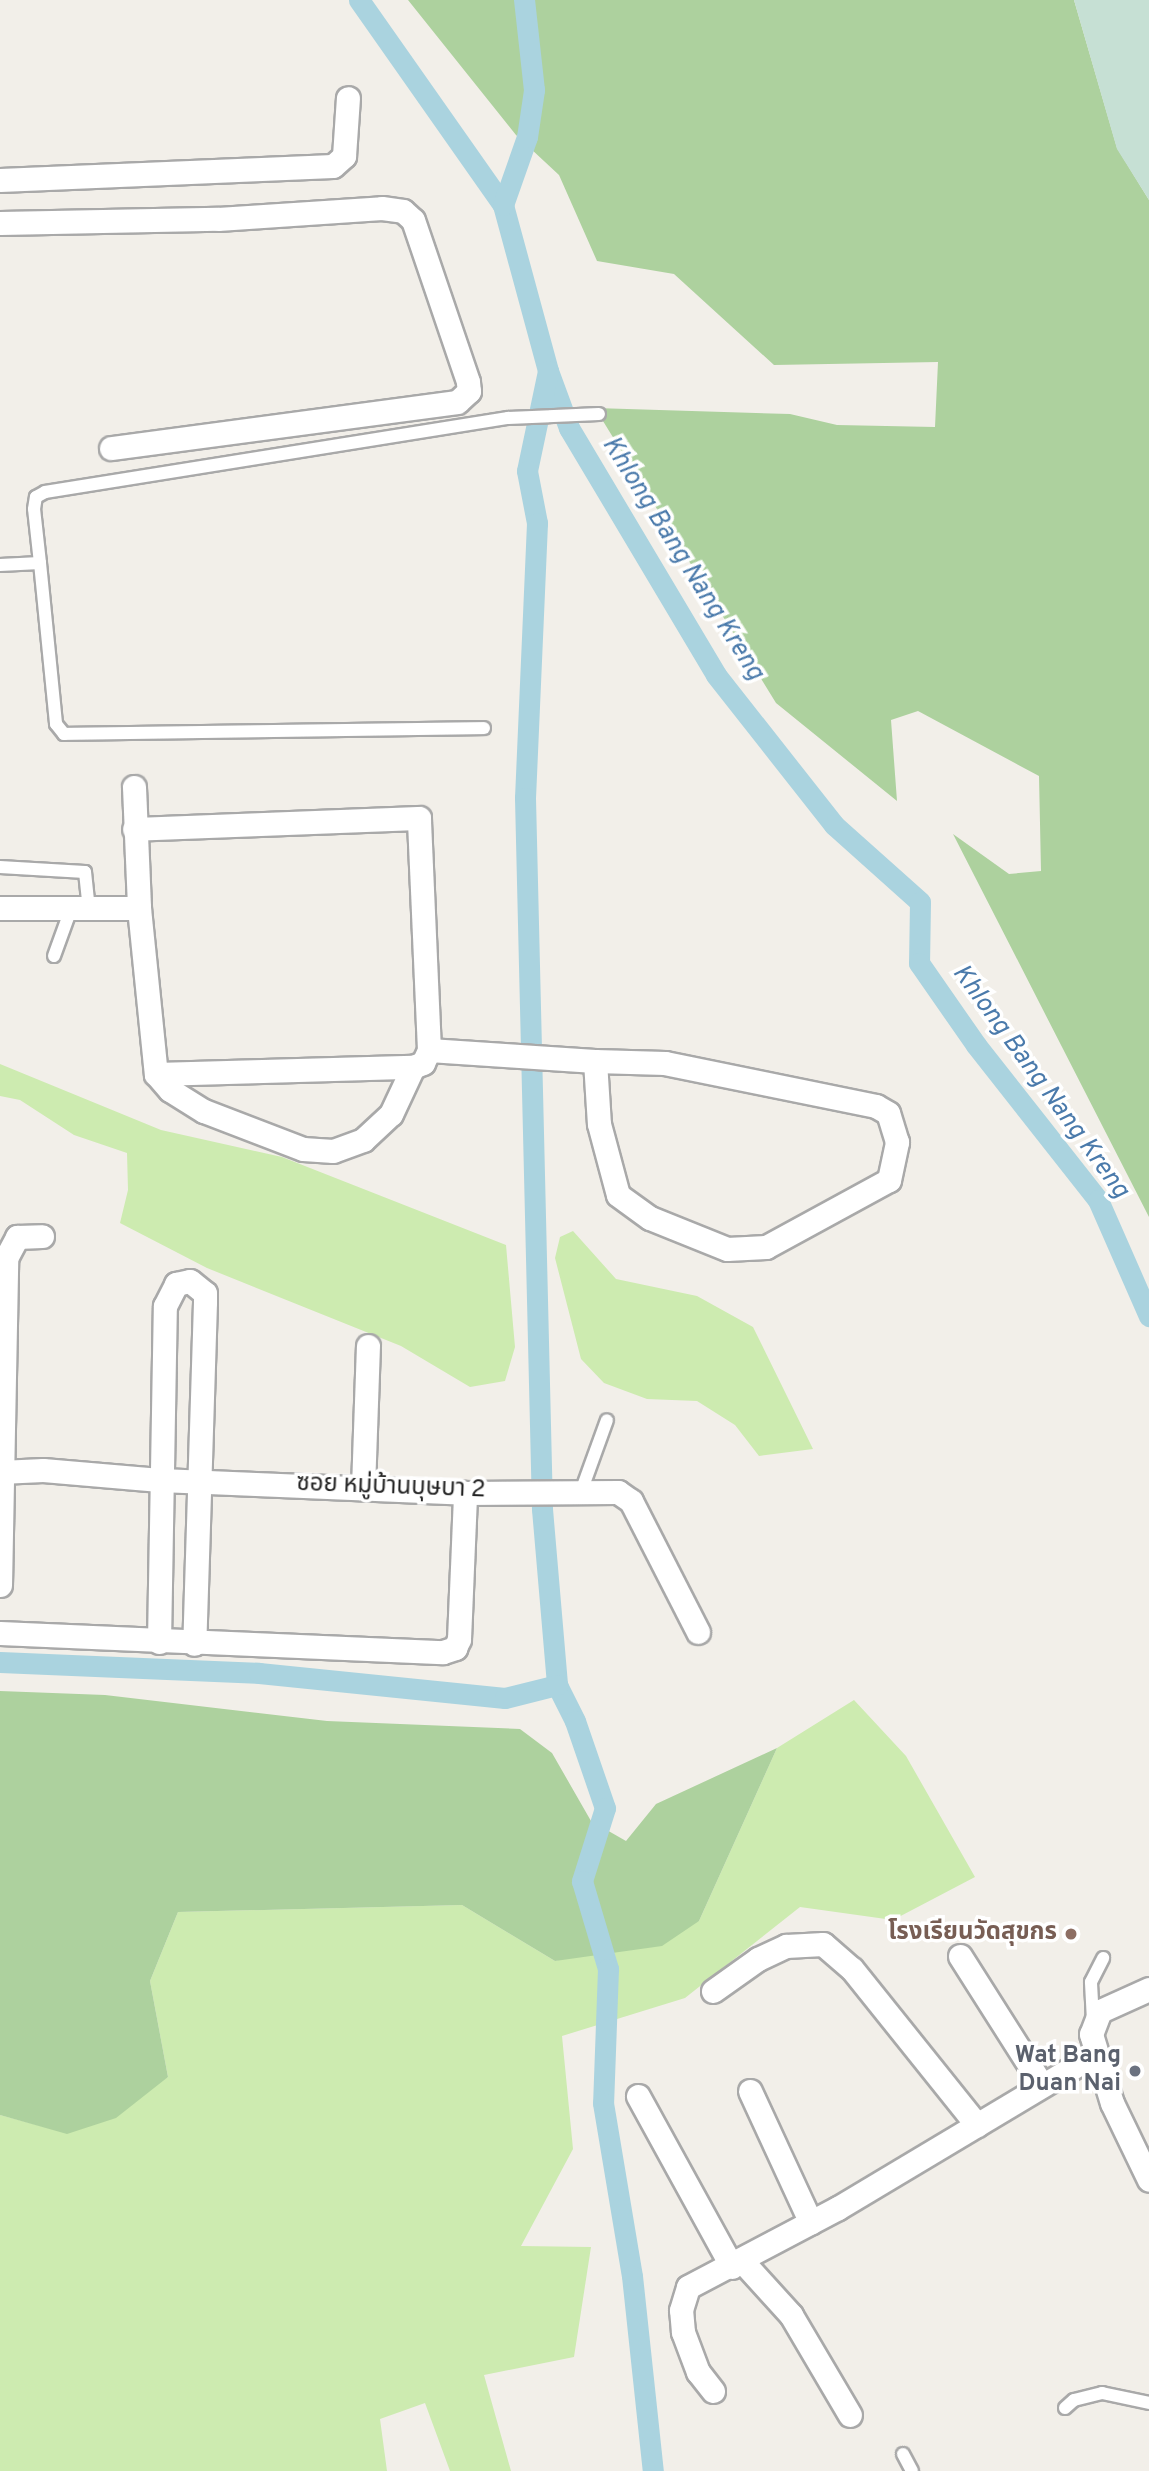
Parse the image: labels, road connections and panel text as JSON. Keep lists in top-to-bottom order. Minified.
{"streets":{"street":["ซอย หมู่บ้านบุษบา 2"]},"water":["Khlong Bang Nang Kreng"],"places":["โรงเรียนวัดสุขกร","Wat Bang Duan Nai"]}
